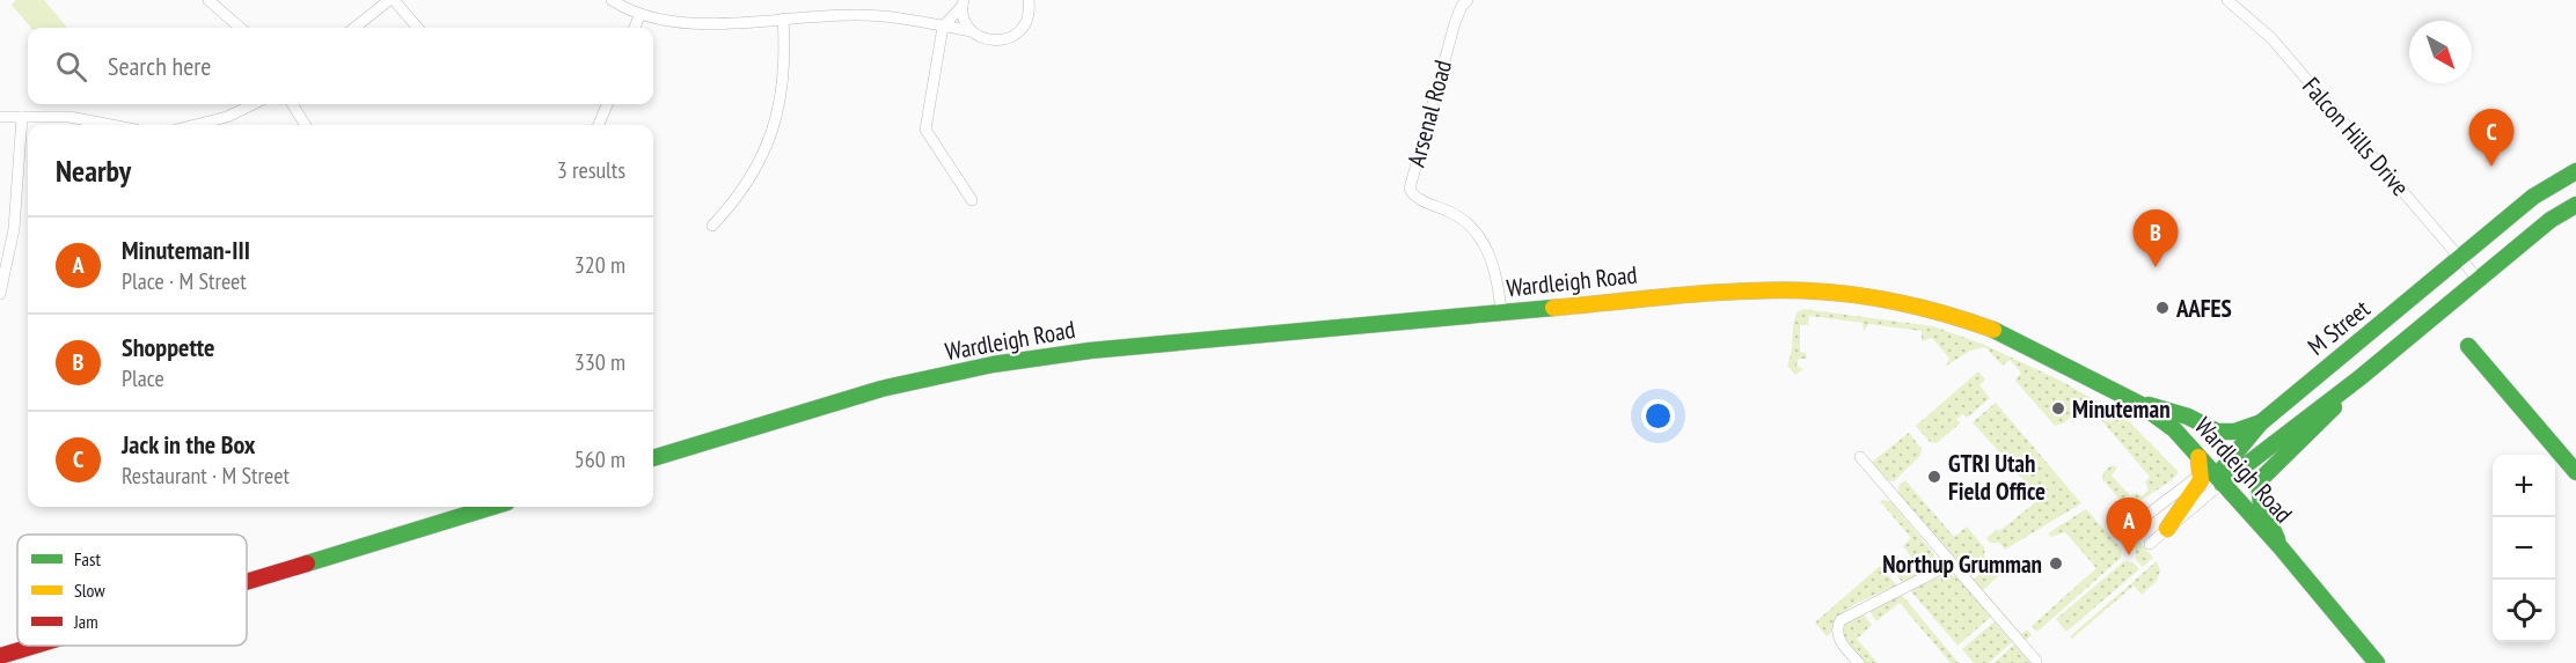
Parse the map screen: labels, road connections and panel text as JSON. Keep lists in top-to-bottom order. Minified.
{"streets":{"main road":["Wardleigh Road","M Street"],"street":["Arsenal Road","Falcon Hills Drive"]},"crossings":[["Arsenal Road","Wardleigh Road"],["Falcon Hills Drive","M Street"],["Wardleigh Road","M Street"]],"places":["AAFES","Minuteman","GTRI Utah Field Office","Northup Grumman"],"legend":["Fast","Slow","Jam"],"north":"bottom right","page":{"search":"Search here","pins":["C","B","A"],"heading":["Nearby","3 results"],"list":[{"mark":"A","name":"Minuteman-III","note":"Place · M Street","value":"320 m"},{"mark":"B","name":"Shoppette","note":"Place","value":"330 m"},{"mark":"C","name":"Jack in the Box","note":"Restaurant · M Street","value":"560 m"}],"map_buttons":["+","−"]}}
